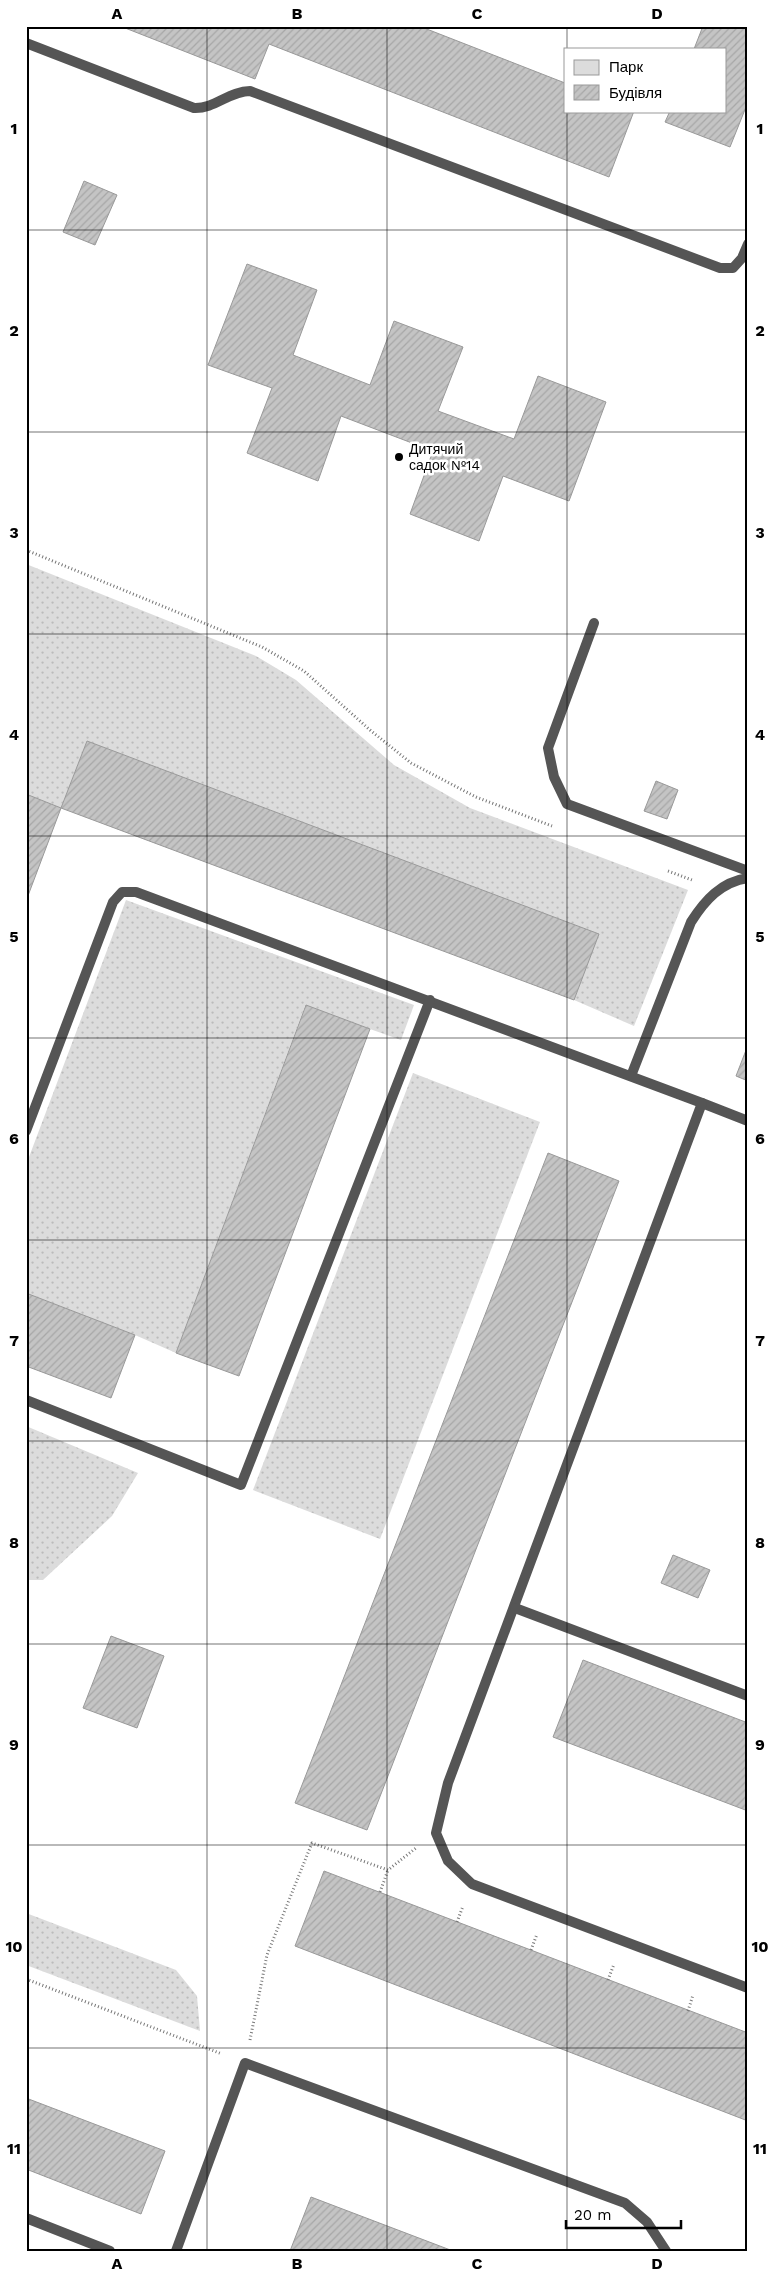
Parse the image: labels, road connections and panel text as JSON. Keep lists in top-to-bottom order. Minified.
{"places":["Дитячий садок №14"],"legend":["Парк","Будівля"],"scale_bar":"20 m","grid":{"columns":["A","B","C","D"],"rows":["1","2","3","4","5","6","7","8","9","10","11"]}}
